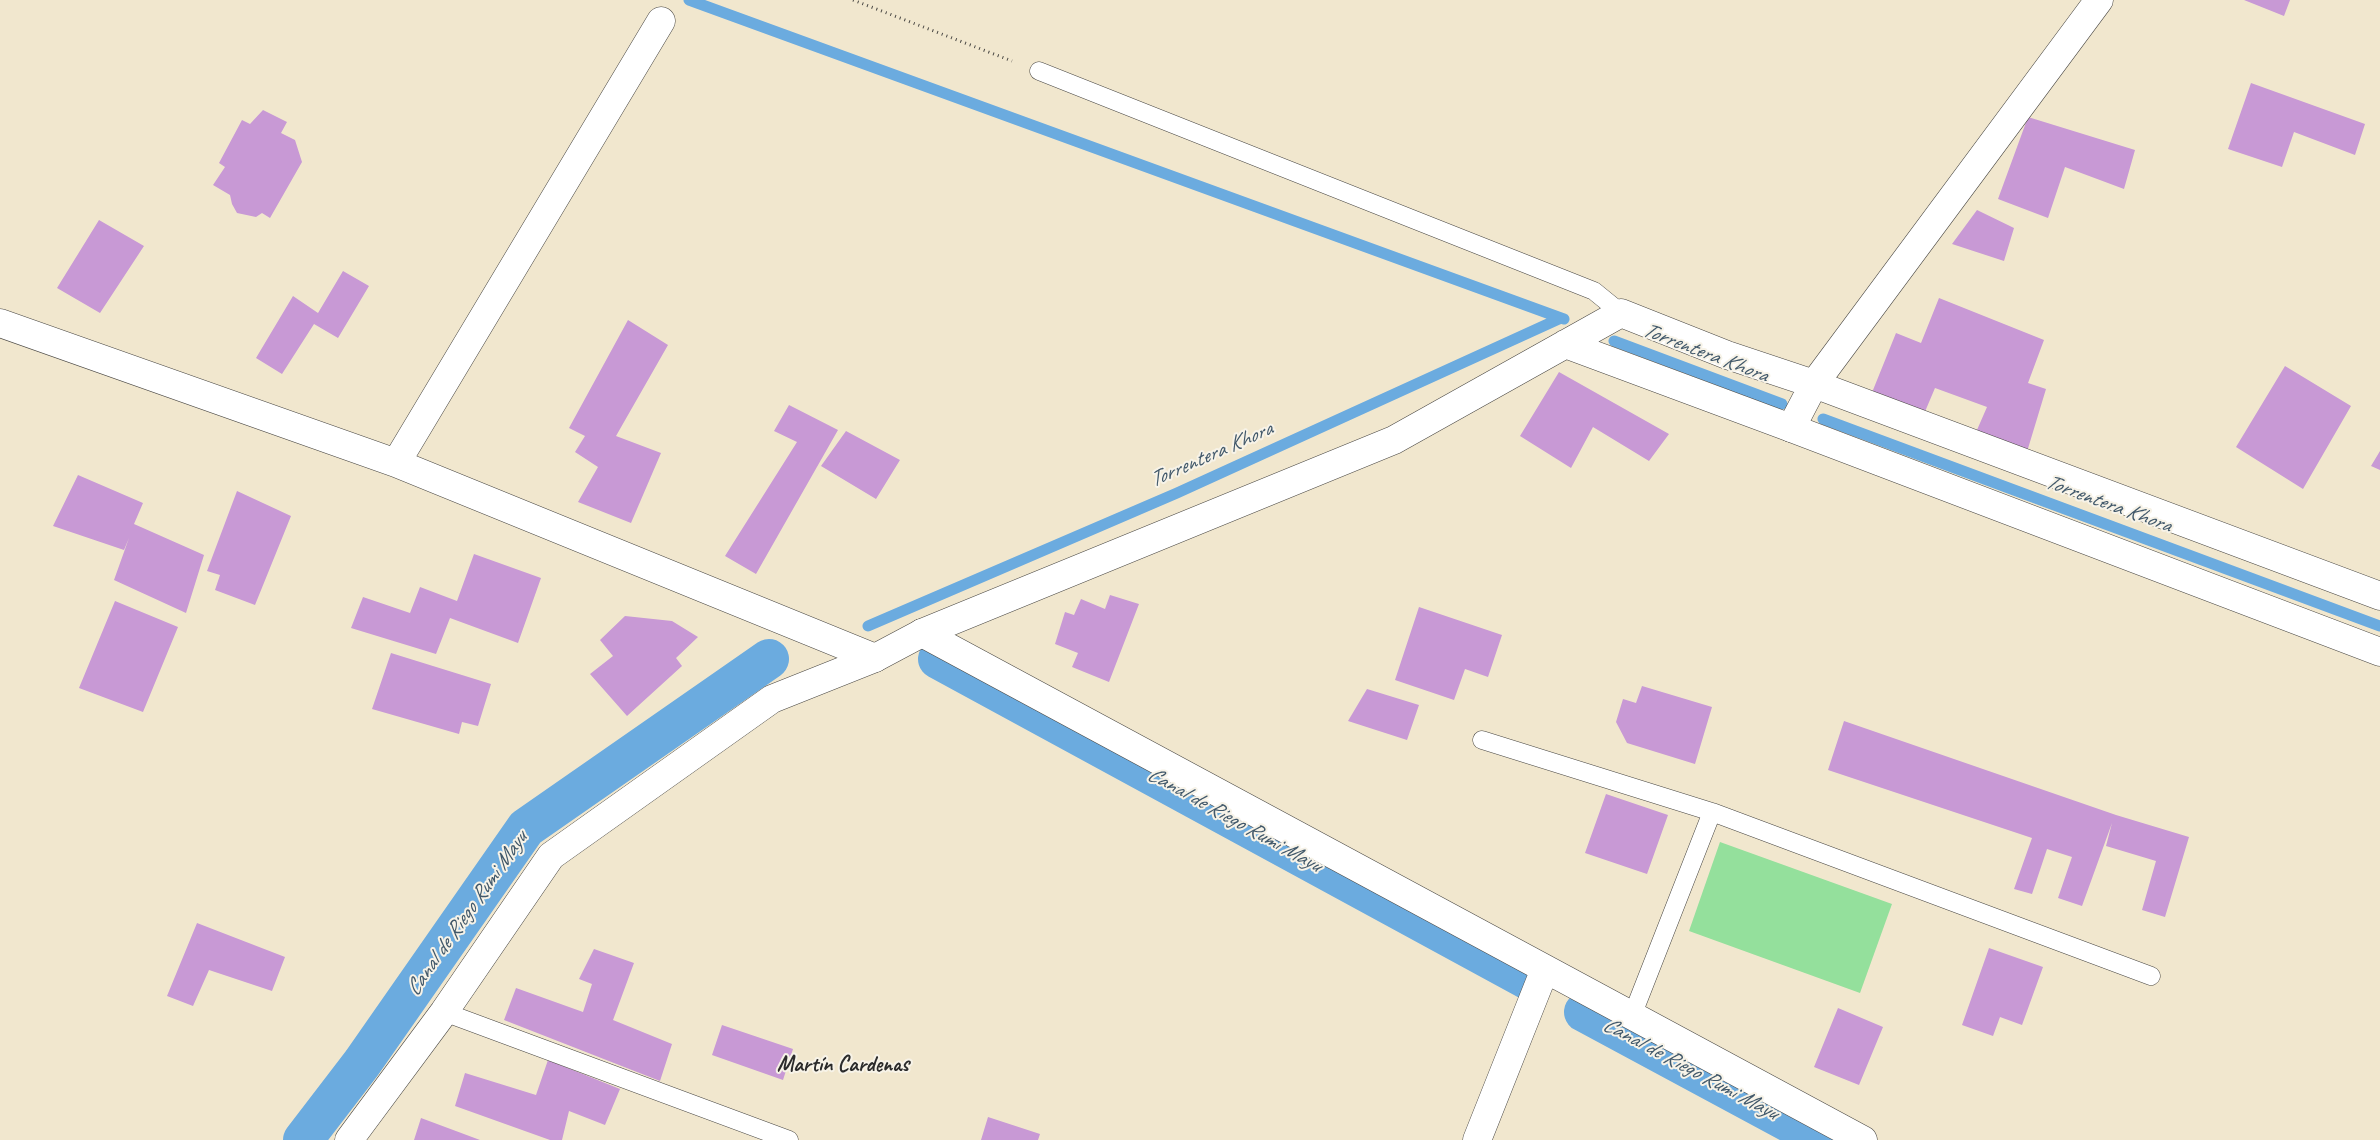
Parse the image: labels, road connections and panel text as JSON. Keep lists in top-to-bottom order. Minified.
{"districts":["Martín Cardenas"],"water":["Torrentera Khora","Canal de Riego Rumi Mayu"]}
